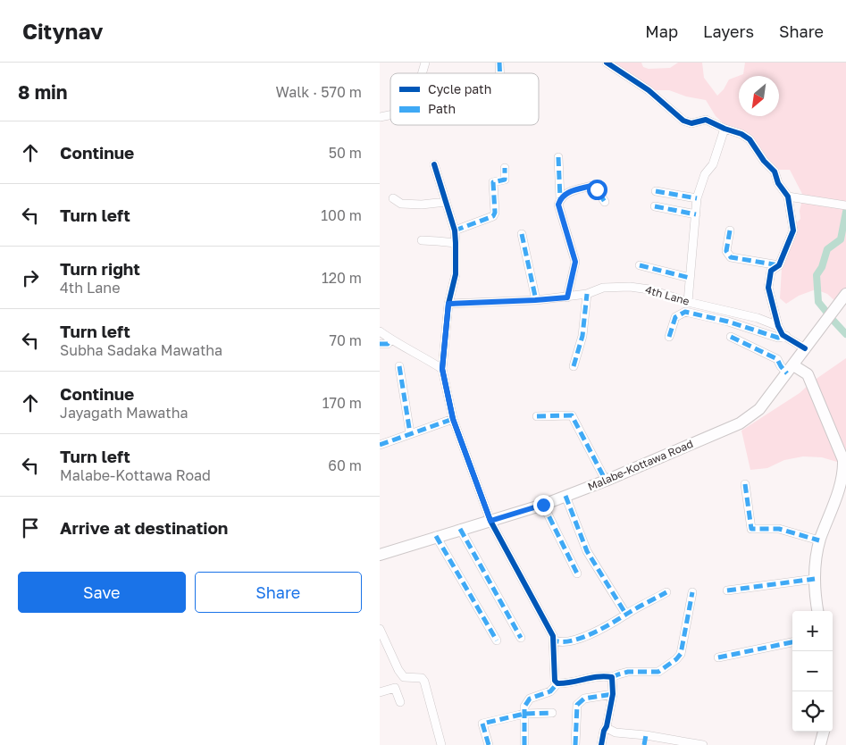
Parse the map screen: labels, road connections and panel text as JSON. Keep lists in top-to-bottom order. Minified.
{"streets":{"main road":["Malabe-Kottawa Road"],"street":["4th Lane"]},"legend":["Cycle path","Path"],"north":"bottom left","page":{"header":"Citynav","nav":["Map","Layers","Share"],"heading":["8 min","Walk · 570 m"],"list":[["Continue","50 m"],["Turn left","100 m"],["Turn right","4th Lane","120 m"],["Turn left","Subha Sadaka Mawatha","70 m"],["Continue","Jayagath Mawatha","170 m"],["Turn left","Malabe-Kottawa Road","60 m"],"Arrive at destination"],"buttons":["Save","Share"],"map_buttons":["+","−"]}}
